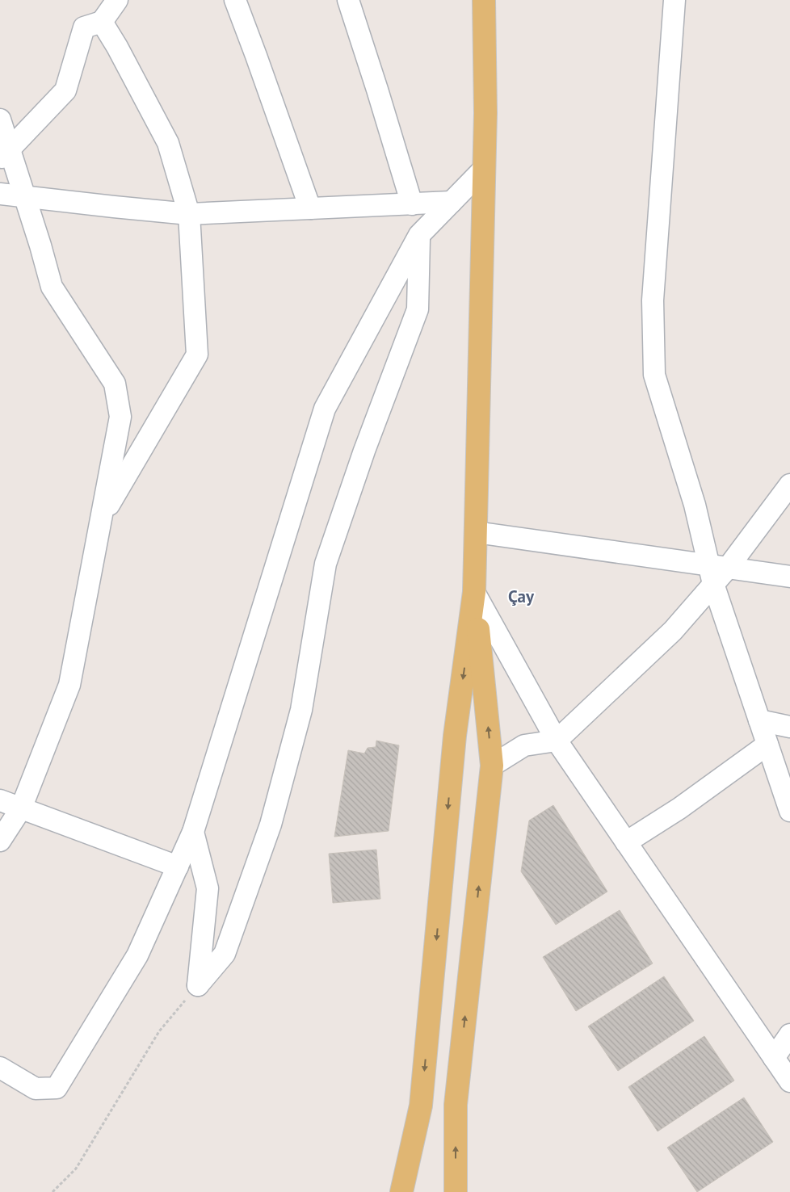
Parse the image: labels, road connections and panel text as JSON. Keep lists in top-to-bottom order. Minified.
{"districts":["Çay"]}
